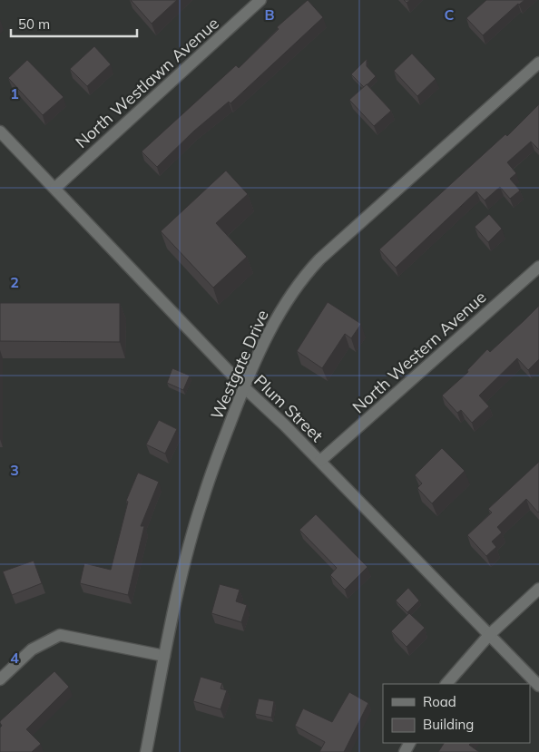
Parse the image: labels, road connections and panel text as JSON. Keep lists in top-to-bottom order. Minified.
{"streets":{"street":["North Westlawn Avenue","North Western Avenue","Westgate Drive","Plum Street"]},"crossings":[["North Westlawn Avenue","Plum Street"],["North Western Avenue","Plum Street"],["Westgate Drive","Plum Street"]],"legend":["Road","Building"],"scale_bar":"50 m","grid":{"columns":["B","C"],"rows":["1","2","3","4"]}}
